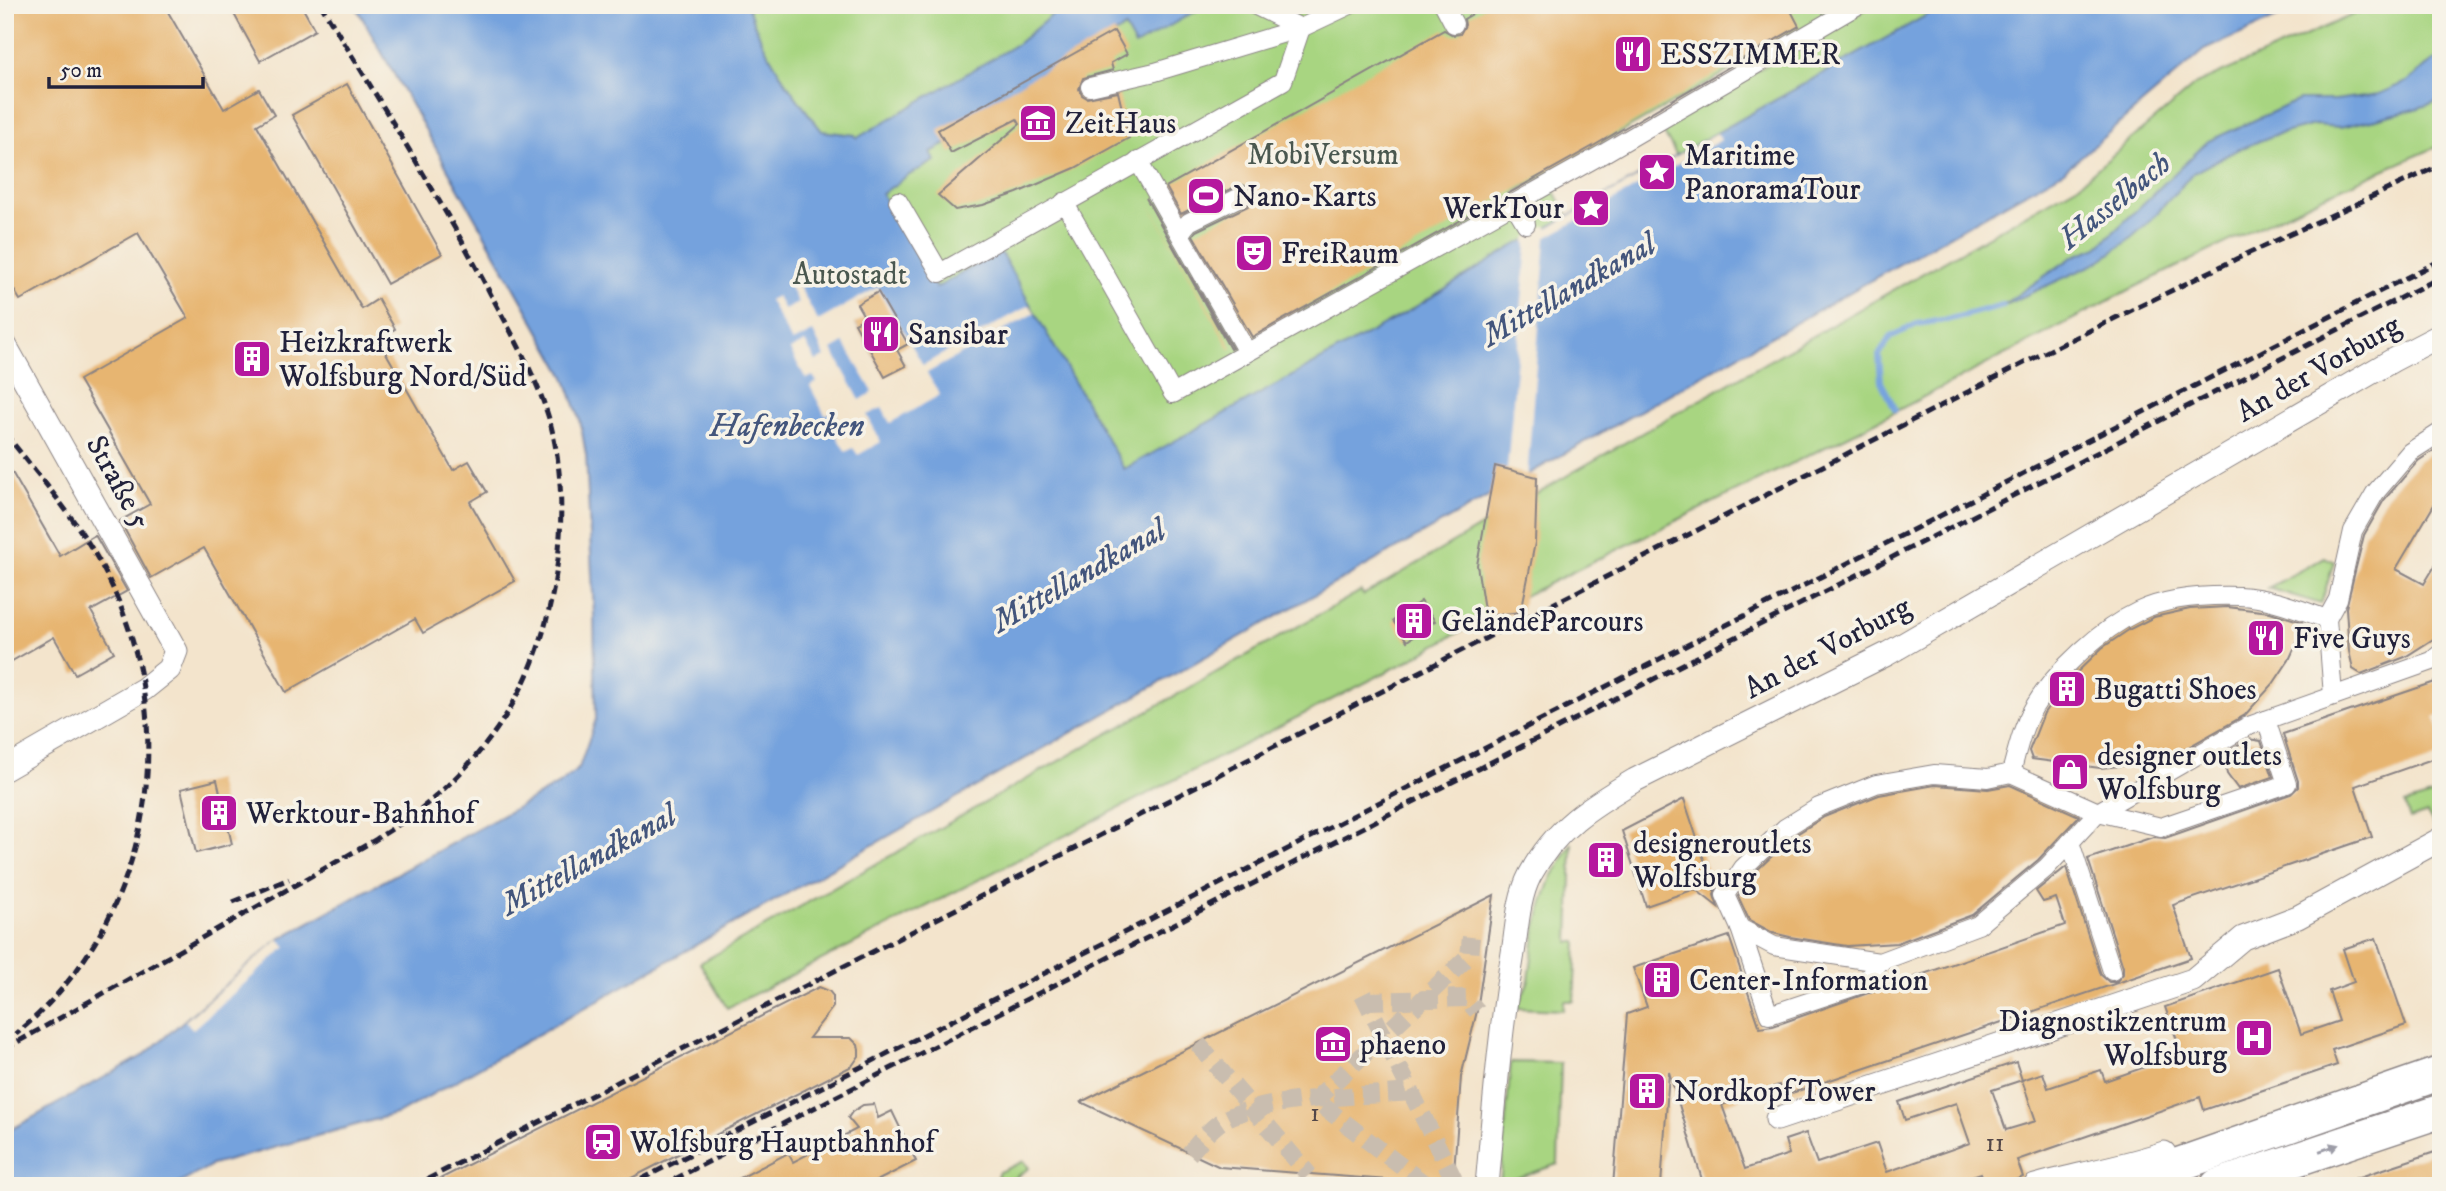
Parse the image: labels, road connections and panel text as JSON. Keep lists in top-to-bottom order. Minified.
{"streets":{"street":["An der Vorburg","Straße 5"]},"water":["Hasselbach","Mittellandkanal","Hafenbecken"],"parks":["MobiVersum","Autostadt"],"places":{"restaurant":["ESSZIMMER","Sansibar","Five Guys"],"museum":["ZeitHaus","phaeno"],"place":["Maritime PanoramaTour","WerkTour"],"sports":["Nano-Karts"],"theatre":["FreiRaum"],"building":["Heizkraftwerk Wolfsburg Nord/Süd","GeländeParcours","Bugatti Shoes","Werktour-Bahnhof","designeroutlets Wolfsburg","Center-Information","Nordkopf Tower"],"shop":["designer outlets Wolfsburg"],"hospital":["Diagnostikzentrum Wolfsburg"],"station":["Wolfsburg Hauptbahnhof"]},"house_numbers":["1","11"],"scale_bar":"50 m"}
